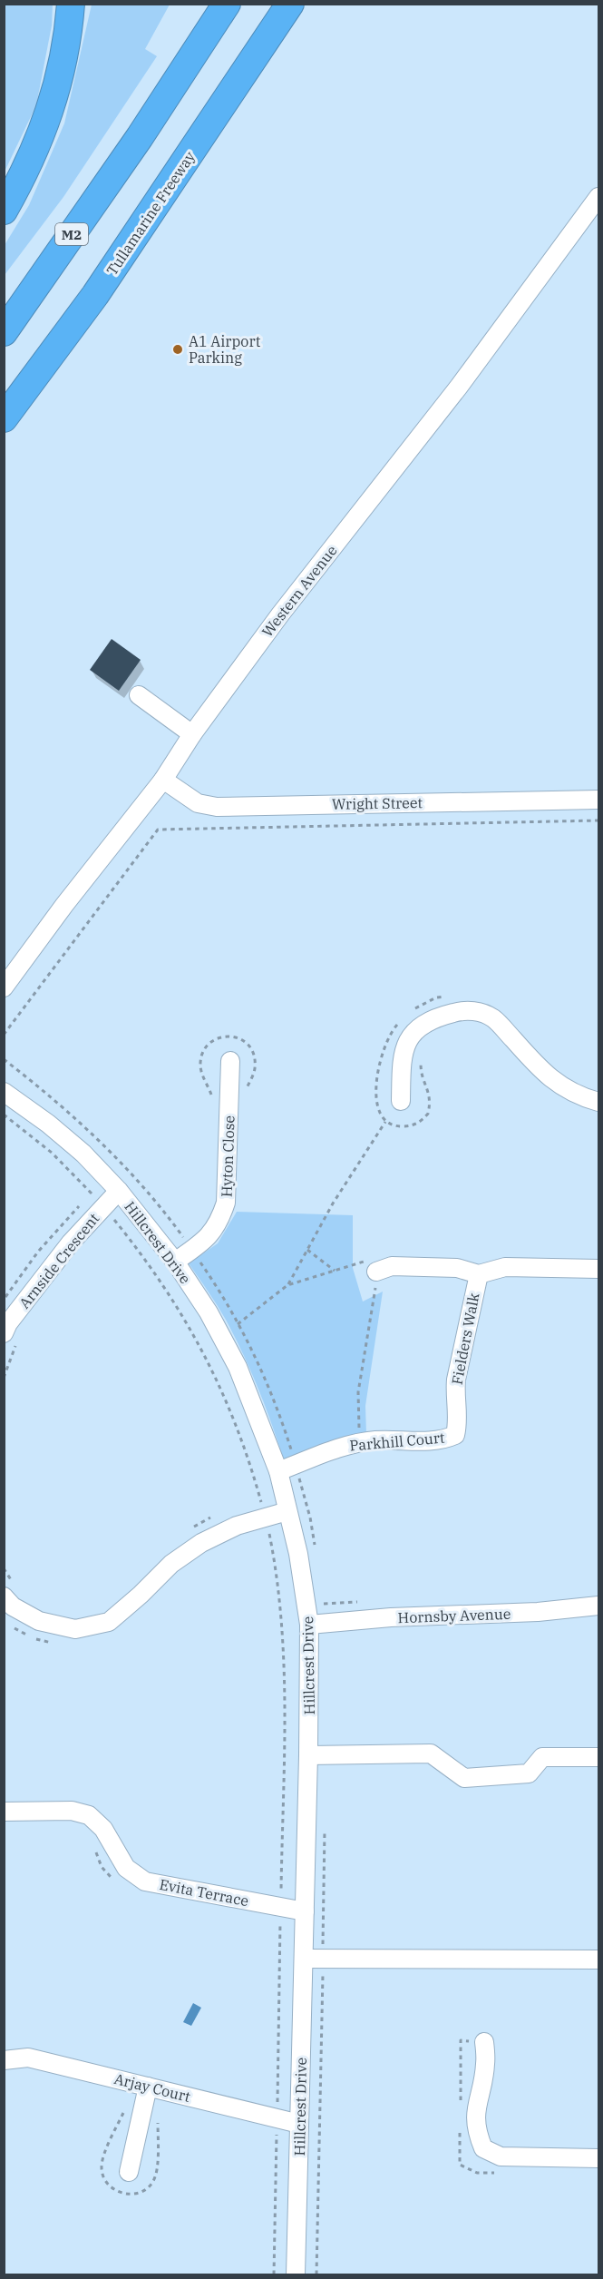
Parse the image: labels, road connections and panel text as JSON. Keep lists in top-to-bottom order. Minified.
{"streets":{"highway":["Tullamarine Freeway","M2"],"street":["Western Avenue","Wright Street","Hyton Close","Hillcrest Drive","Arnside Crescent","Fielders Walk","Parkhill Court","Hornsby Avenue","Evita Terrace","Arjay Court"]},"crossings":[["Western Avenue","Wright Street"],["Hyton Close","Hillcrest Drive"],["Hillcrest Drive","Arnside Crescent"],["Hillcrest Drive","Parkhill Court"],["Hillcrest Drive","Hornsby Avenue"],["Hillcrest Drive","Evita Terrace"],["Hillcrest Drive","Arjay Court"],["Fielders Walk","Parkhill Court"]],"places":["A1 Airport Parking"]}
